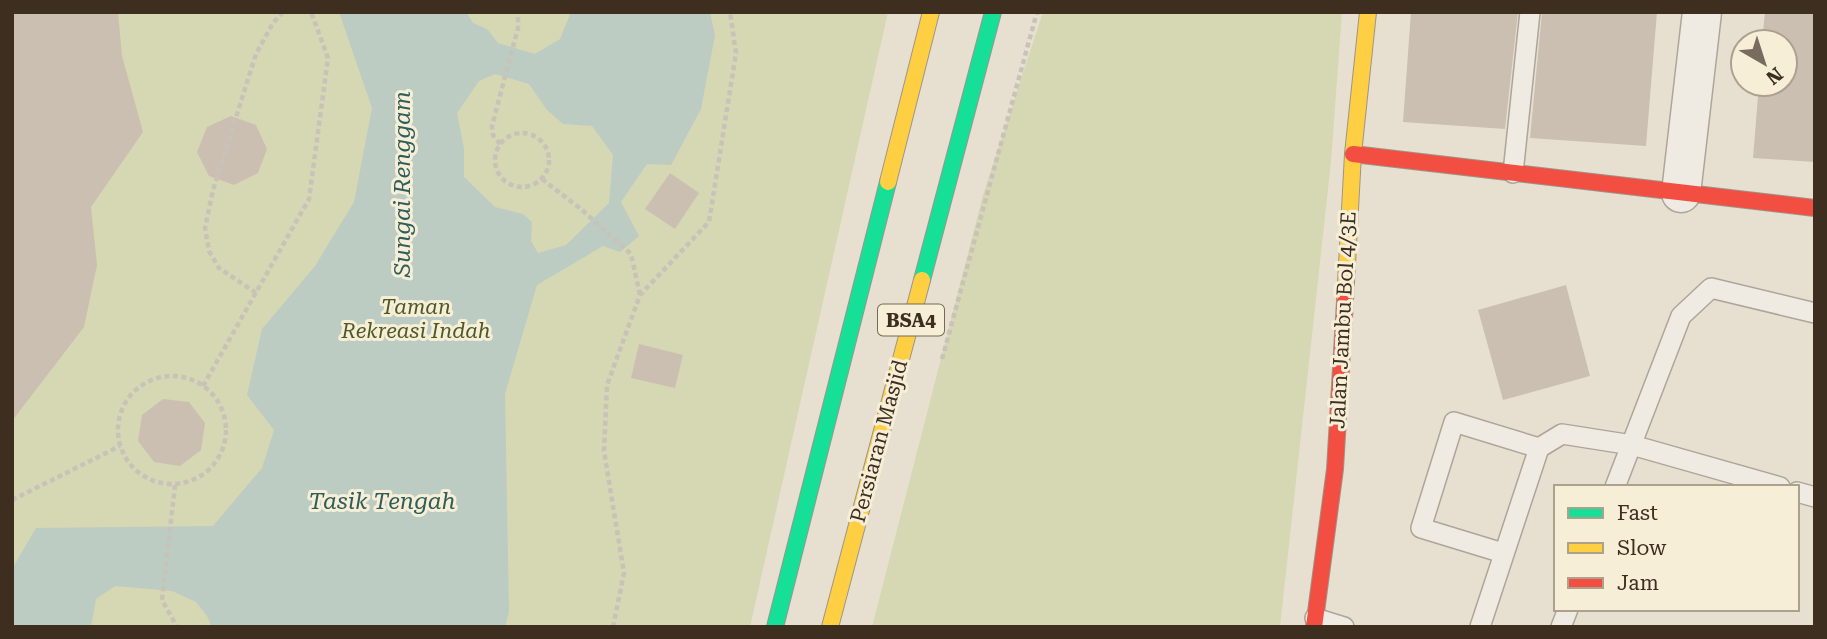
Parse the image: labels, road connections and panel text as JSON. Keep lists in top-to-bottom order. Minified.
{"streets":{"main road":["BSA4","Jalan Jambu Bol 4/3E","Persiaran Masjid"]},"water":["Sungai Renggam","Tasik Tengah"],"parks":["Taman Rekreasi Indah"],"legend":["Fast","Slow","Jam"],"north":"bottom right"}
